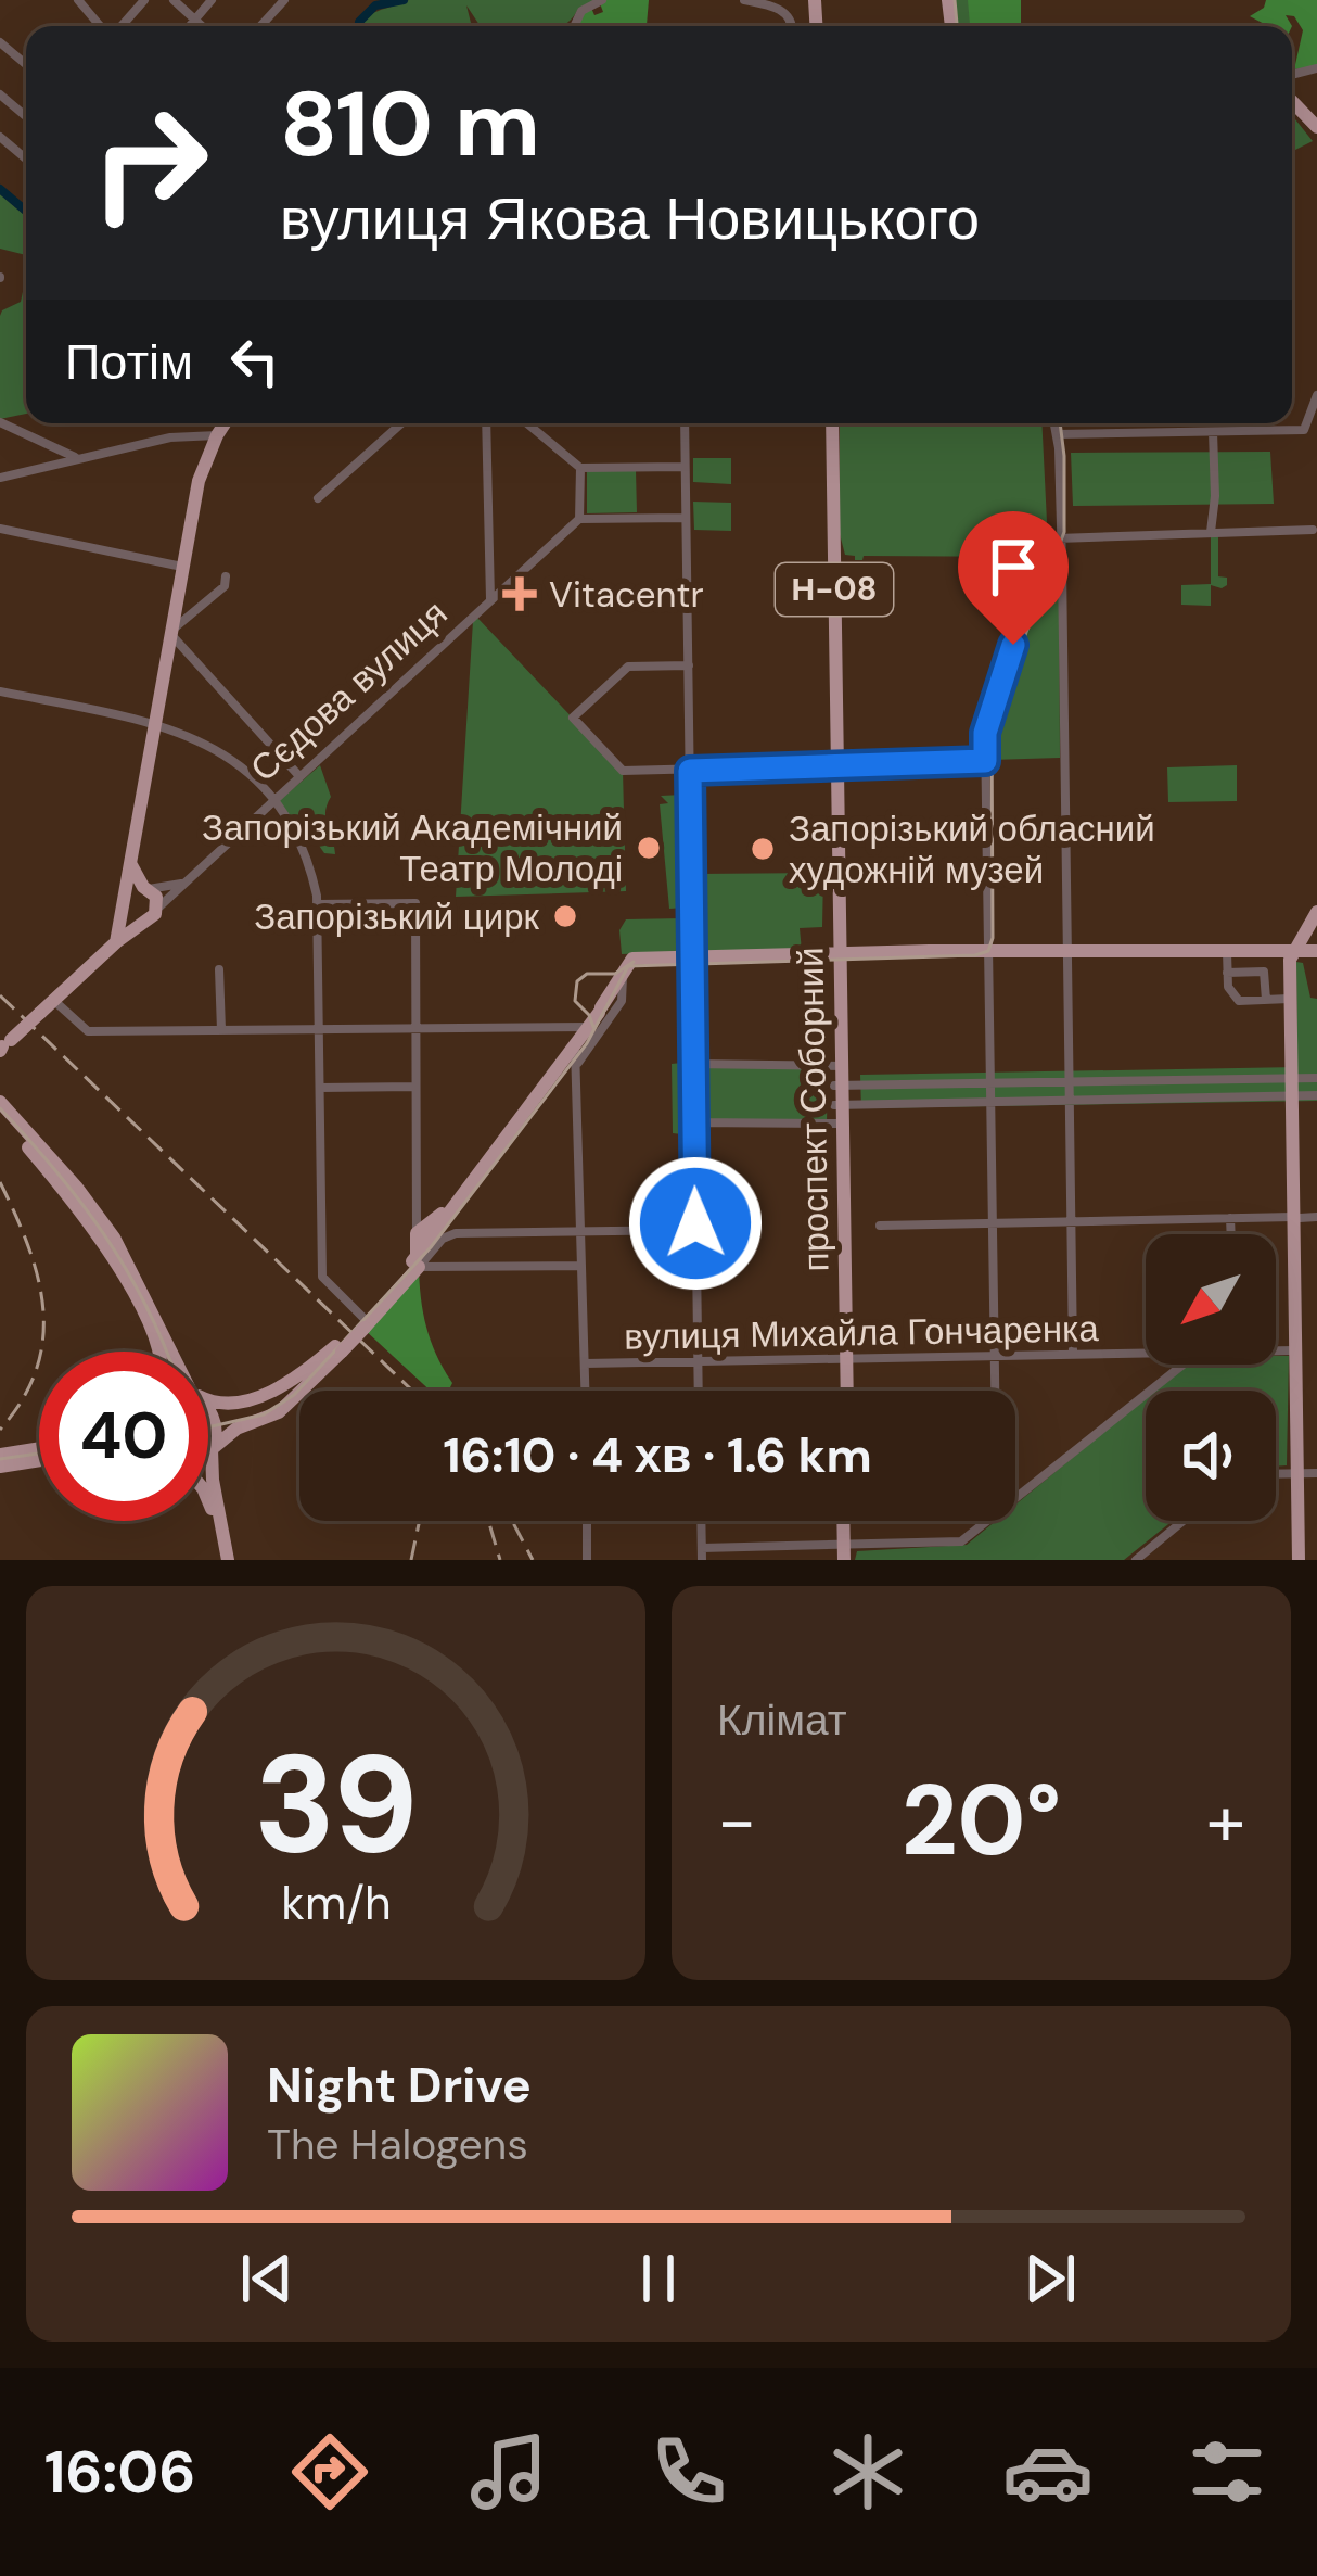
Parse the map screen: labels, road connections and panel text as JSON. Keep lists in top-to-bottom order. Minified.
{"streets":{"main road":["Н-08","Сєдова вулиця","проспект Соборний"],"street":["вулиця Михайла Гончаренка"]},"crossings":[["проспект Соборний","вулиця Михайла Гончаренка"]],"places":{"health":["Vitacentr"],"other":["Запорізький Академічний Театр Молоді","Запорізький обласний художній музей","Запорізький цирк"]},"north":"bottom left","page":{"turn":["810 m","вулиця Якова Новицького"],"then":"Потім","limit":"40","trip":"16:10 · 4 хв · 1.6 km","tile":"Клімат","heat":["−","20°","+"],"song":["Night Drive","The Halogens"],"tabs":"16:06","gauge":["39","km/h"]}}
